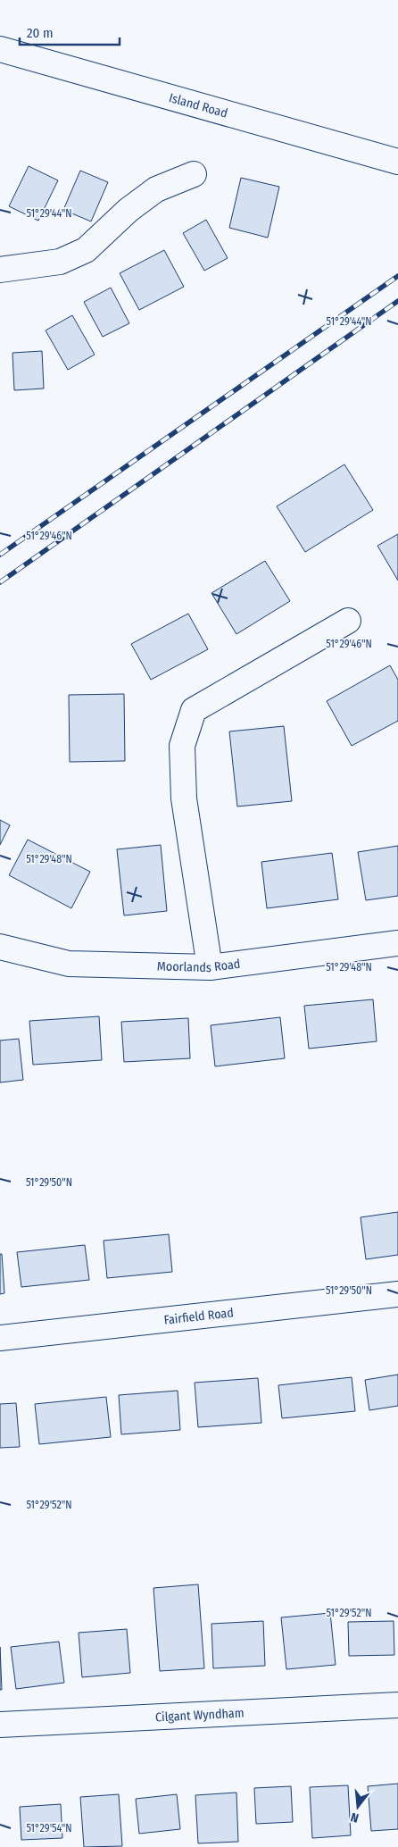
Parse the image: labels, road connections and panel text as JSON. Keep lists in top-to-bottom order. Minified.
{"streets":{"street":["Island Road","Moorlands Road","Fairfield Road","Cilgant Wyndham"]},"scale_bar":"20 m","north":"bottom","coordinates":["51°29'44\"N","51°29'46\"N","51°29'48\"N","51°29'50\"N","51°29'52\"N","51°29'54\"N"]}
